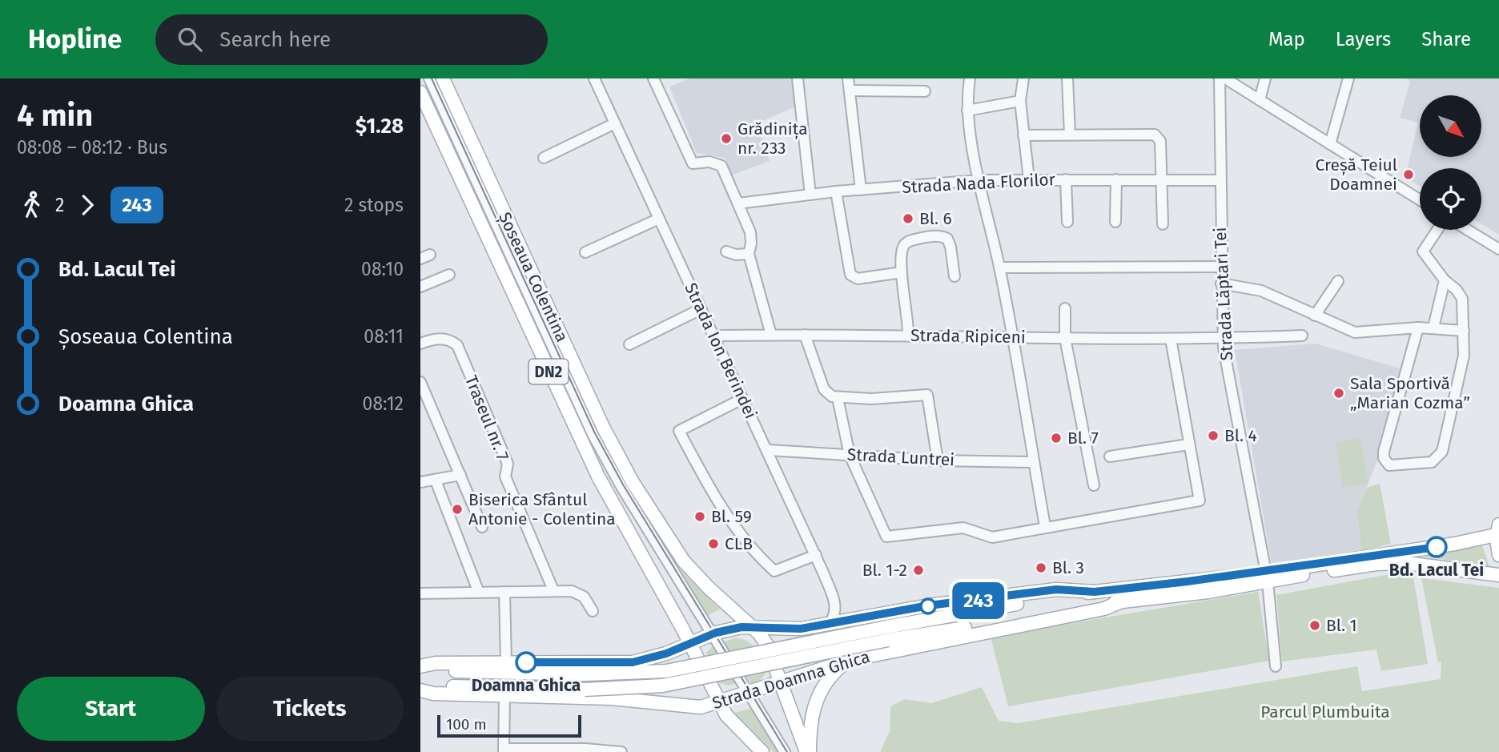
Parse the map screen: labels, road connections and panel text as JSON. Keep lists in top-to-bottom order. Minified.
{"streets":{"main road":["Șoseaua Colentina","DN2","Strada Doamna Ghica"],"street":["Strada Nada Florilor","Strada Lăptari Tei","Strada Ripiceni","Strada Ion Berindei","Traseul nr. 7","Strada Luntrei"]},"crossings":[["Strada Nada Florilor","Strada Lăptari Tei"],["Șoseaua Colentina","Strada Doamna Ghica"],["Strada Lăptari Tei","Strada Ripiceni"],["Strada Lăptari Tei","Strada Doamna Ghica"],["Strada Ripiceni","Strada Ion Berindei"],["Strada Ion Berindei","Strada Luntrei"],["Strada Ion Berindei","Strada Doamna Ghica"]],"parks":["Parcul Plumbuita"],"places":["Grădinița nr. 233","Creșă Teiul Doamnei","Bl. 6","Sala Sportivă „Marian Cozma”","Bl. 4","Bl. 7","Biserica Sfântul Antonie - Colentina","Bl. 59","CLB","Bd. Lacul Tei","Bl. 3","Bl. 1-2","Bl. 1","Doamna Ghica"],"lines":["bus line 243"],"scale_bar":"100 m","north":"bottom right","page":{"header":"Hopline","search":"Search here","nav":["Map","Layers","Share"],"heading":["4 min","08:08 – 08:12 · Bus","$1.28"],"on_map":"243","legs":["2","243","2 stops"],"list":[{"name":"Bd. Lacul Tei","value":"08:10"},{"name":"Șoseaua Colentina","value":"08:11"},{"name":"Doamna Ghica","value":"08:12"}],"buttons":["Start","Tickets"],"scale":"100 m"}}
